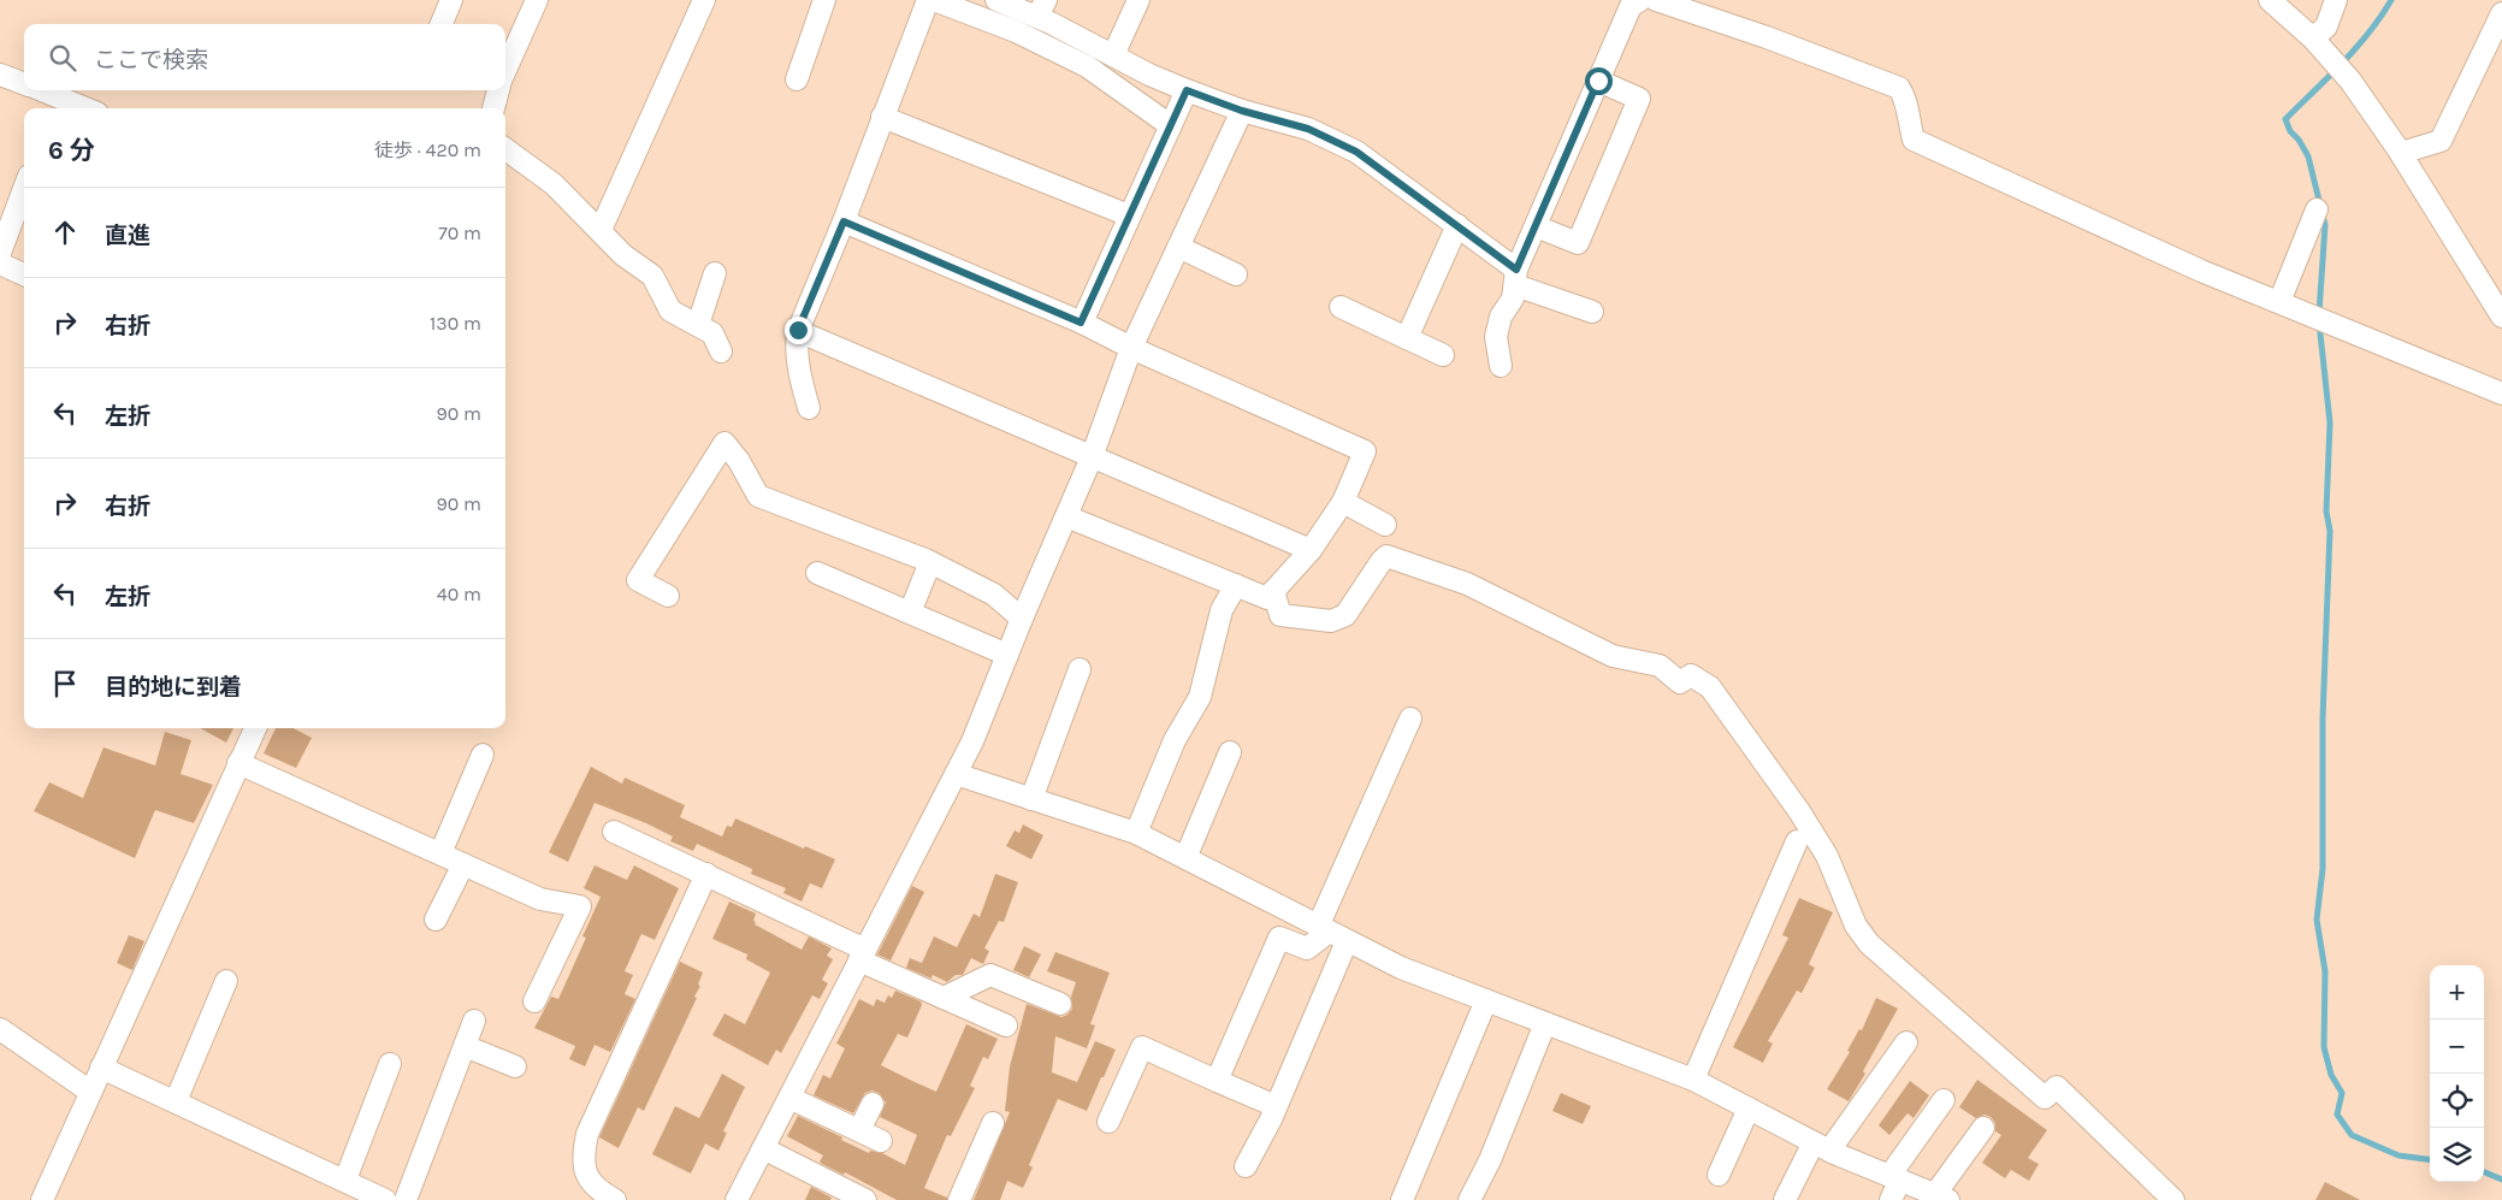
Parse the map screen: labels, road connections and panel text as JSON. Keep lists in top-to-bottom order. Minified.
{"page":{"search":"ここで検索","heading":["6 分","徒歩 · 420 m"],"list":[["直進","70 m"],["右折","130 m"],["左折","90 m"],["右折","90 m"],["左折","40 m"],"目的地に到着"],"map_buttons":["+","−"]}}
